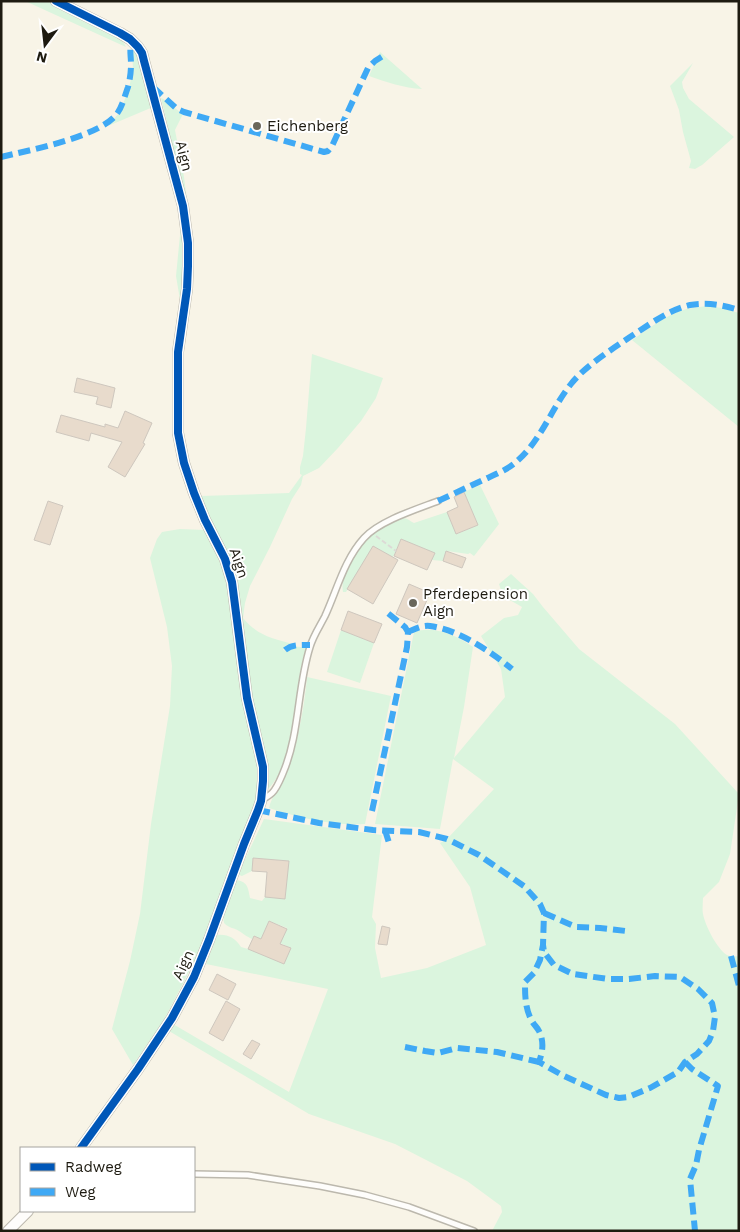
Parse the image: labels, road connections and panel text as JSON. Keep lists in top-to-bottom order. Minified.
{"streets":{"street":["Aign"]},"places":["Eichenberg","Pferdepension Aign"],"legend":["Radweg","Weg"],"north":"bottom"}
